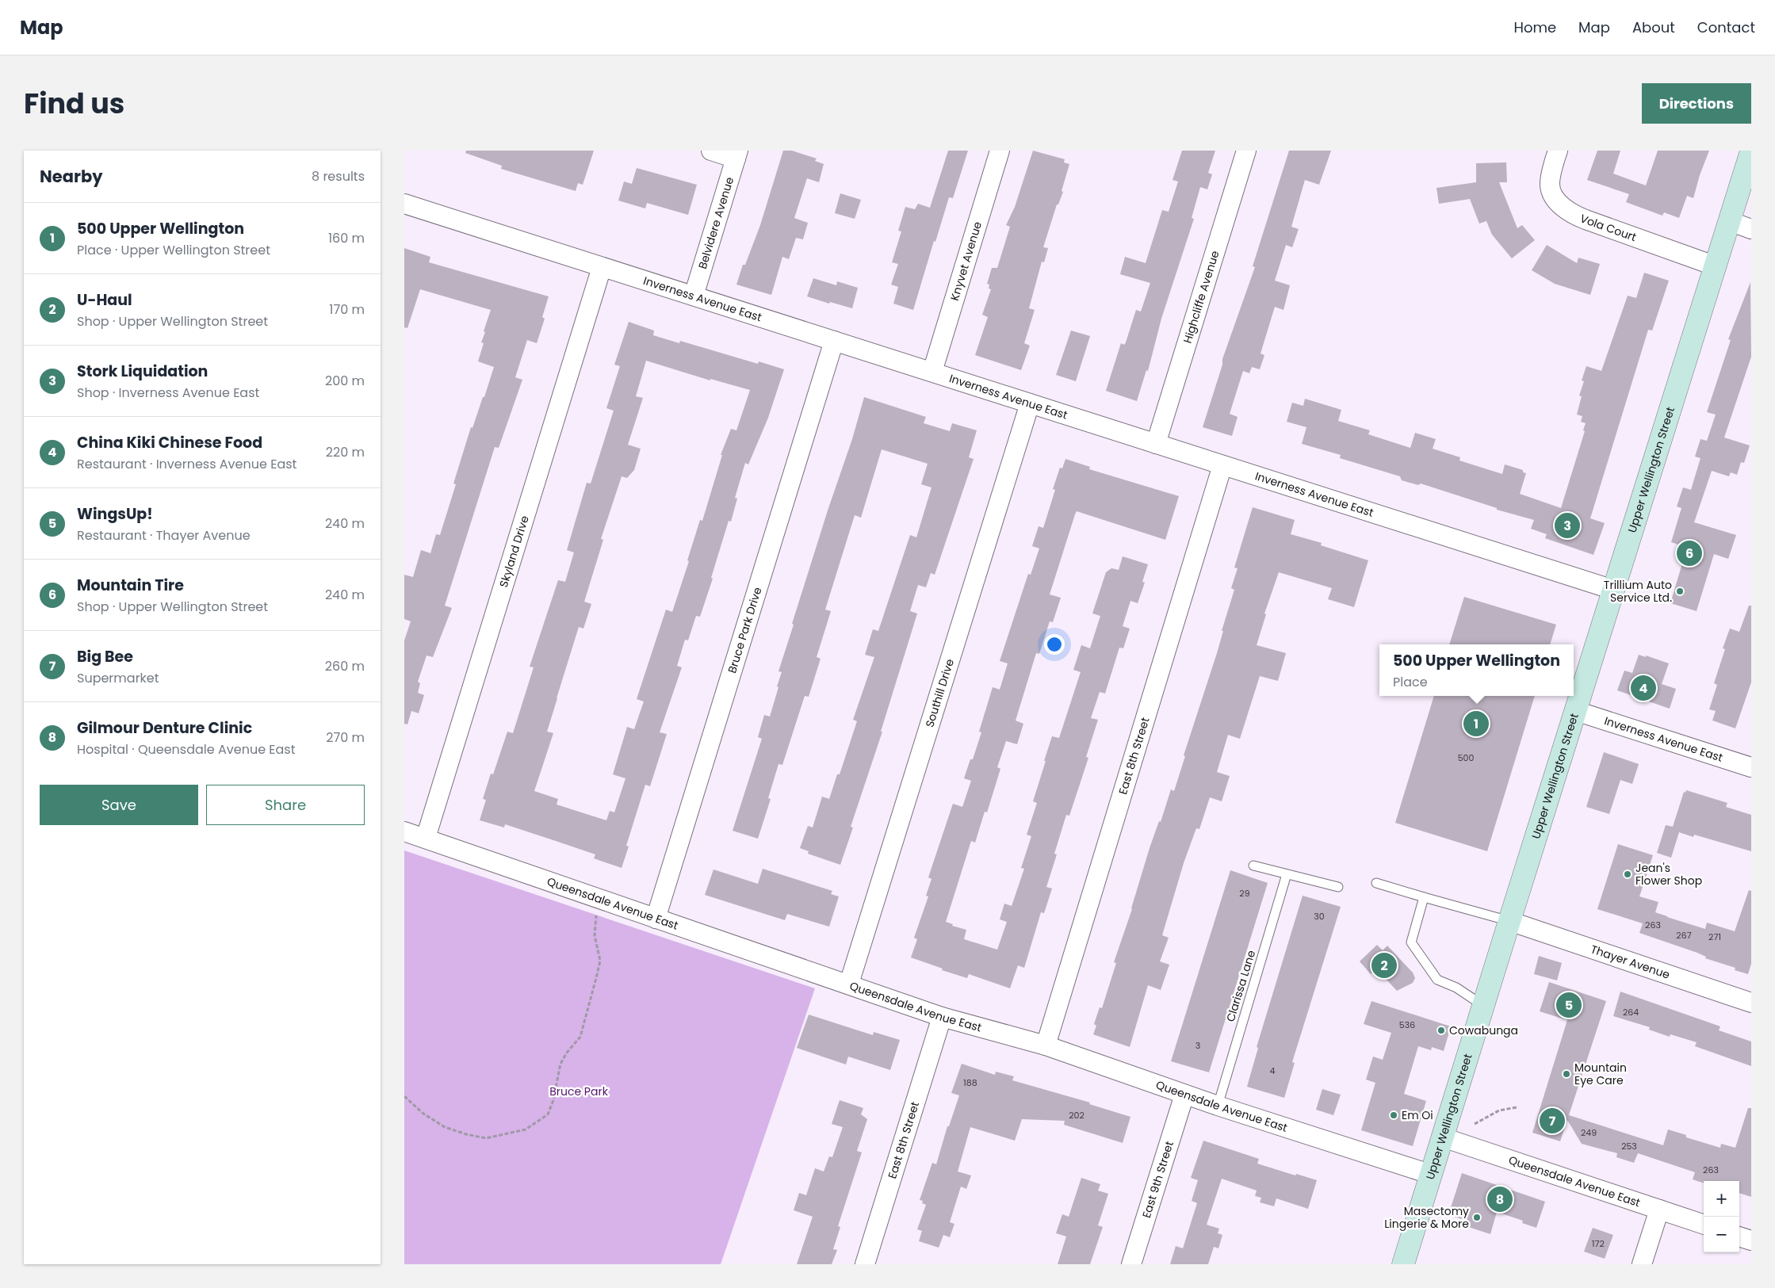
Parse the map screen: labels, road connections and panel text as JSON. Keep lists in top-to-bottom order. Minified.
{"streets":{"main road":["Upper Wellington Street"],"street":["Belvidere Avenue","Vola Court","Knyvet Avenue","Highcliffe Avenue","Inverness Avenue East","Skyland Drive","Bruce Park Drive","Southill Drive","East 8th Street","Queensdale Avenue East","Thayer Avenue","East 9th Street"],"lane":["Clarissa Lane"]},"crossings":[["Belvidere Avenue","Inverness Avenue East"],["Vola Court","Upper Wellington Street"],["Knyvet Avenue","Inverness Avenue East"],["Highcliffe Avenue","Inverness Avenue East"],["Inverness Avenue East","Upper Wellington Street"],["Inverness Avenue East","Skyland Drive"],["Inverness Avenue East","Bruce Park Drive"],["Inverness Avenue East","Southill Drive"],["Inverness Avenue East","East 8th Street"],["Upper Wellington Street","Queensdale Avenue East"],["Upper Wellington Street","Thayer Avenue"],["Skyland Drive","Queensdale Avenue East"],["Bruce Park Drive","Queensdale Avenue East"],["Southill Drive","Queensdale Avenue East"],["East 8th Street","Queensdale Avenue East"],["Queensdale Avenue East","Clarissa Lane"],["Queensdale Avenue East","East 9th Street"]],"parks":["Bruce Park"],"places":["Trillium Auto Service Ltd.","Jean's Flower Shop","Cowabunga","Mountain Eye Care","Em Oi","Masectomy Lingerie & More"],"house_numbers":["500","29","30","263","267","271","264","536","3","4","188","202","249","253","263","172"],"page":{"header":"Map","nav":["Home","Map","About","Contact"],"title":"Find us","buttons":["Directions",["Save","Share"]],"heading":["Nearby","8 results"],"list":[{"mark":"1","name":"500 Upper Wellington","note":"Place · Upper Wellington Street","value":"160 m"},{"mark":"2","name":"U-Haul","note":"Shop · Upper Wellington Street","value":"170 m"},{"mark":"3","name":"Stork Liquidation","note":"Shop · Inverness Avenue East","value":"200 m"},{"mark":"4","name":"China Kiki Chinese Food","note":"Restaurant · Inverness Avenue East","value":"220 m"},{"mark":"5","name":"WingsUp!","note":"Restaurant · Thayer Avenue","value":"240 m"},{"mark":"6","name":"Mountain Tire","note":"Shop · Upper Wellington Street","value":"240 m"},{"mark":"7","name":"Big Bee","note":"Supermarket","value":"260 m"},{"mark":"8","name":"Gilmour Denture Clinic","note":"Hospital · Queensdale Avenue East","value":"270 m"}],"pins":["3","6","4","1","2","5","7","8"],"popup":["500 Upper Wellington","Place"],"map_buttons":["+","−"]}}
